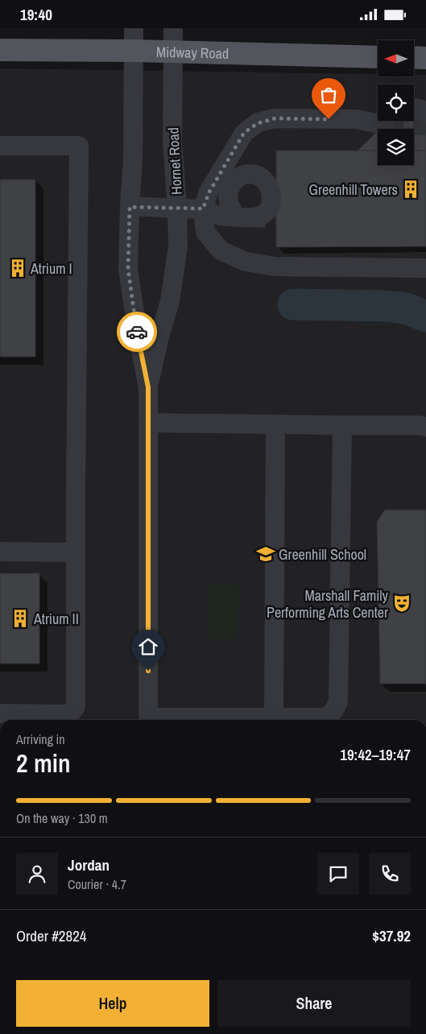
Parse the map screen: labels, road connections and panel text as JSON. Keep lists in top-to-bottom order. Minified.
{"streets":{"main road":["Midway Road"],"street":["Hornet Road"]},"crossings":[["Midway Road","Hornet Road"]],"places":{"building":["Greenhill Towers","Atrium I","Atrium II"],"school or university":["Greenhill School"],"theatre":["Marshall Family Performing Arts Center"]},"north":"left","page":{"status":"19:40","heading":["2 min","Arriving in","19:42–19:47"],"panel":["Jordan","Courier · 4.7","Order #2824","$37.92"],"bar":"On the way · 130 m","buttons":["Help","Share"]}}
